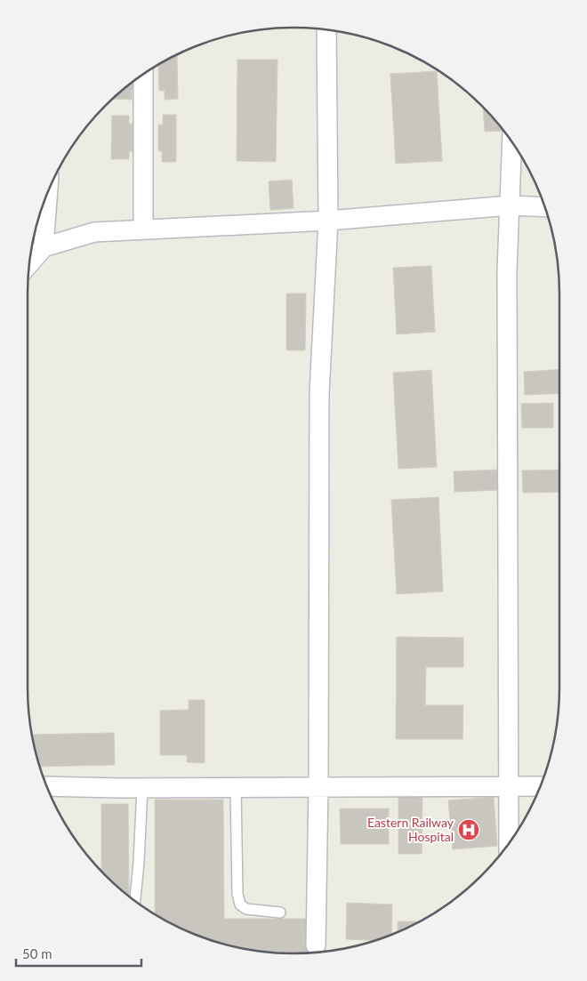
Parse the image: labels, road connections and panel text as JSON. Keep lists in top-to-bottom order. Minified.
{"places":{"hospital":["Eastern Railway Hospital"]},"scale_bar":"50 m"}
